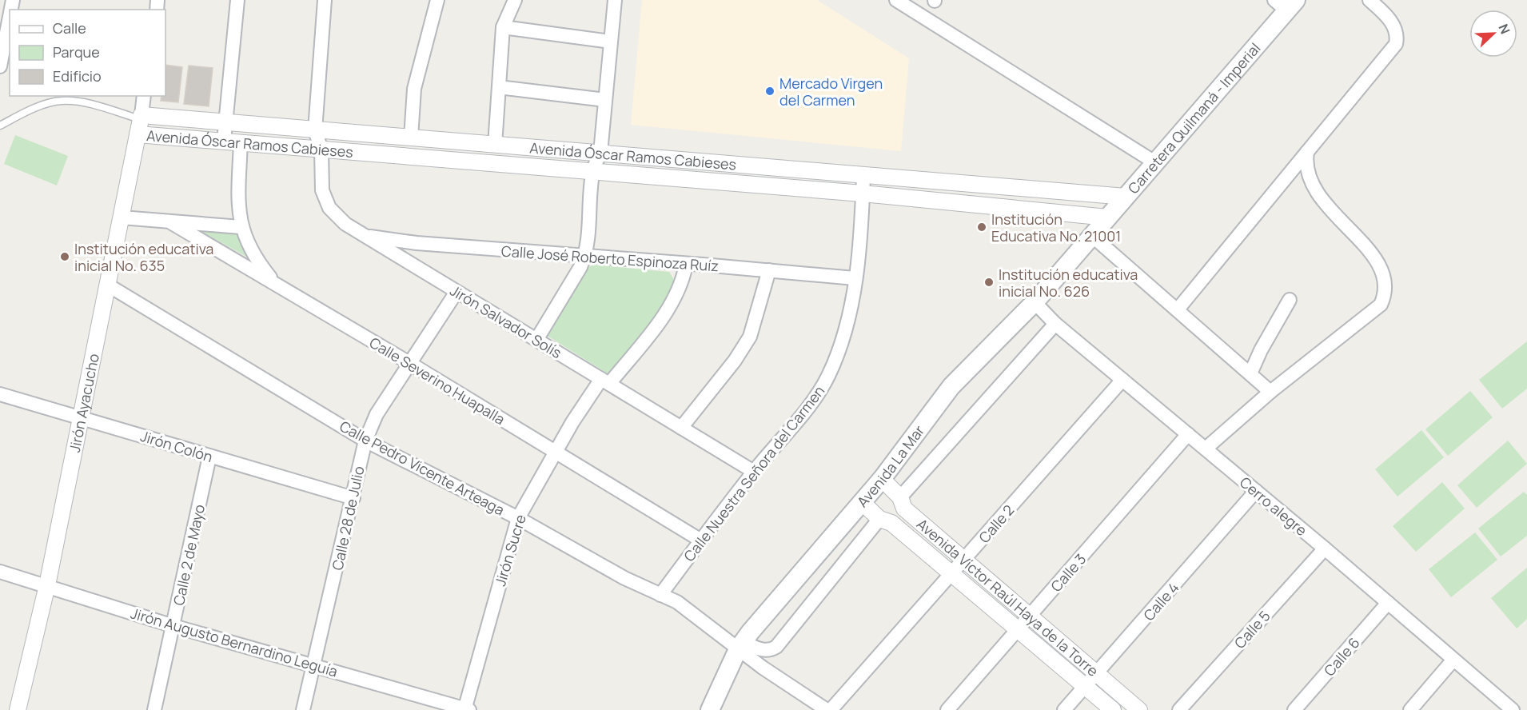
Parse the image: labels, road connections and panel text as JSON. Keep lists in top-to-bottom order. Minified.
{"streets":{"main road":["Carretera Quilmaná - Imperial","Avenida La Mar"],"street":["Avenida Óscar Ramos Cabieses","Calle José Roberto Espinoza Ruíz","Jirón Salvador Solís","Calle Severino Huapalla","Jirón Ayacucho","Jirón Colón","Calle Pedro Vicente Arteaga","Calle Nuestra Señora del Carmen","Cerro alegre","Calle 28 de Julio","Calle 2","Jirón Sucre","Calle 2 de Mayo","Calle 3","Avenida Víctor Raúl Haya de la Torre","Calle 4","Calle 5","Jirón Augusto Bernardino Leguía","Calle 6"]},"crossings":[["Carretera Quilmaná - Imperial","Avenida Óscar Ramos Cabieses"],["Carretera Quilmaná - Imperial","Avenida La Mar"],["Avenida Óscar Ramos Cabieses","Jirón Salvador Solís"],["Avenida Óscar Ramos Cabieses","Jirón Ayacucho"],["Avenida Óscar Ramos Cabieses","Calle Nuestra Señora del Carmen"],["Calle José Roberto Espinoza Ruíz","Jirón Salvador Solís"],["Calle José Roberto Espinoza Ruíz","Calle Nuestra Señora del Carmen"],["Calle José Roberto Espinoza Ruíz","Jirón Sucre"],["Jirón Salvador Solís","Calle Nuestra Señora del Carmen"],["Jirón Salvador Solís","Calle 28 de Julio"],["Jirón Salvador Solís","Jirón Sucre"],["Calle Severino Huapalla","Calle Nuestra Señora del Carmen"],["Calle Severino Huapalla","Calle 28 de Julio"],["Calle Severino Huapalla","Jirón Sucre"],["Jirón Ayacucho","Jirón Colón"],["Jirón Ayacucho","Calle Pedro Vicente Arteaga"],["Jirón Ayacucho","Jirón Augusto Bernardino Leguía"],["Jirón Colón","Calle 28 de Julio"],["Jirón Colón","Calle 2 de Mayo"],["Avenida La Mar","Calle Pedro Vicente Arteaga"],["Avenida La Mar","Cerro alegre"],["Avenida La Mar","Avenida Víctor Raúl Haya de la Torre"],["Calle Pedro Vicente Arteaga","Calle Nuestra Señora del Carmen"],["Calle Pedro Vicente Arteaga","Calle 28 de Julio"],["Calle Pedro Vicente Arteaga","Jirón Sucre"],["Cerro alegre","Calle 2"],["Cerro alegre","Calle 3"],["Cerro alegre","Calle 4"],["Cerro alegre","Calle 5"],["Cerro alegre","Calle 6"],["Calle 28 de Julio","Jirón Augusto Bernardino Leguía"],["Calle 2","Avenida Víctor Raúl Haya de la Torre"],["Jirón Sucre","Jirón Augusto Bernardino Leguía"],["Calle 2 de Mayo","Jirón Augusto Bernardino Leguía"],["Calle 3","Avenida Víctor Raúl Haya de la Torre"],["Avenida Víctor Raúl Haya de la Torre","Calle 4"]],"places":["Mercado Virgen del Carmen","Institución Educativa No. 21001","Institución educativa inicial No. 635","Institución educativa inicial No. 626"],"legend":["Calle","Parque","Edificio"],"north":"top right"}
